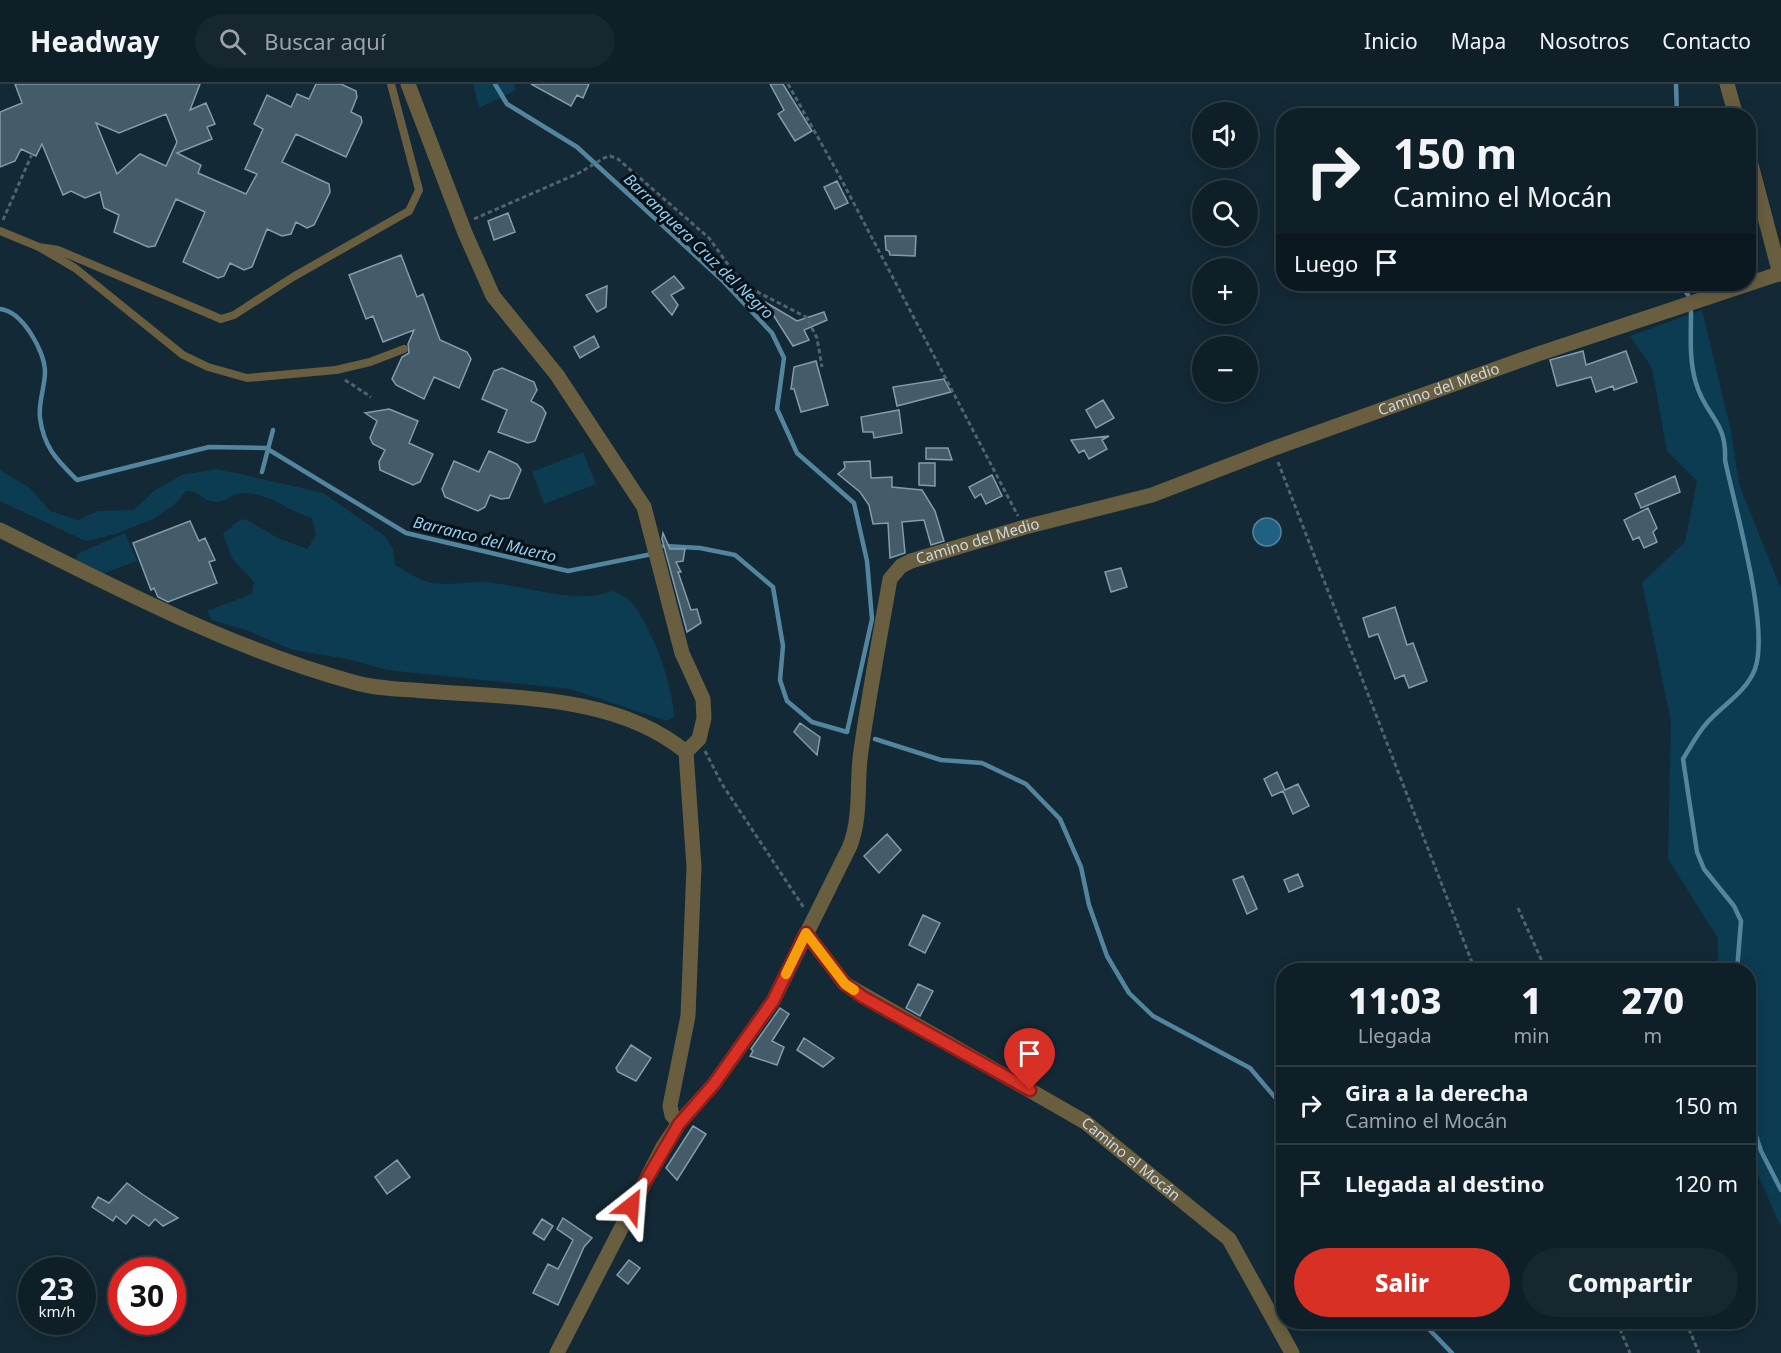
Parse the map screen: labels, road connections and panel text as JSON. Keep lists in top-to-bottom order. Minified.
{"streets":{"street":["Camino del Medio","Camino el Mocán"]},"crossings":[["Camino del Medio","Camino el Mocán"]],"water":["Barranquera Cruz del Negro","Barranco del Muerto"],"page":{"header":"Headway","search":"Buscar aquí","nav":["Inicio","Mapa","Nosotros","Contacto"],"map_buttons":["+","−"],"turn":["150 m","Camino el Mocán"],"then":"Luego","eta":["11:03","Llegada","1","min","270","m"],"list":[{"name":"Gira a la derecha","note":"Camino el Mocán","value":"150 m"},{"name":"Llegada al destino","value":"120 m"}],"buttons":["Salir","Compartir"],"speed":"23 km/h","limit":"30"}}
